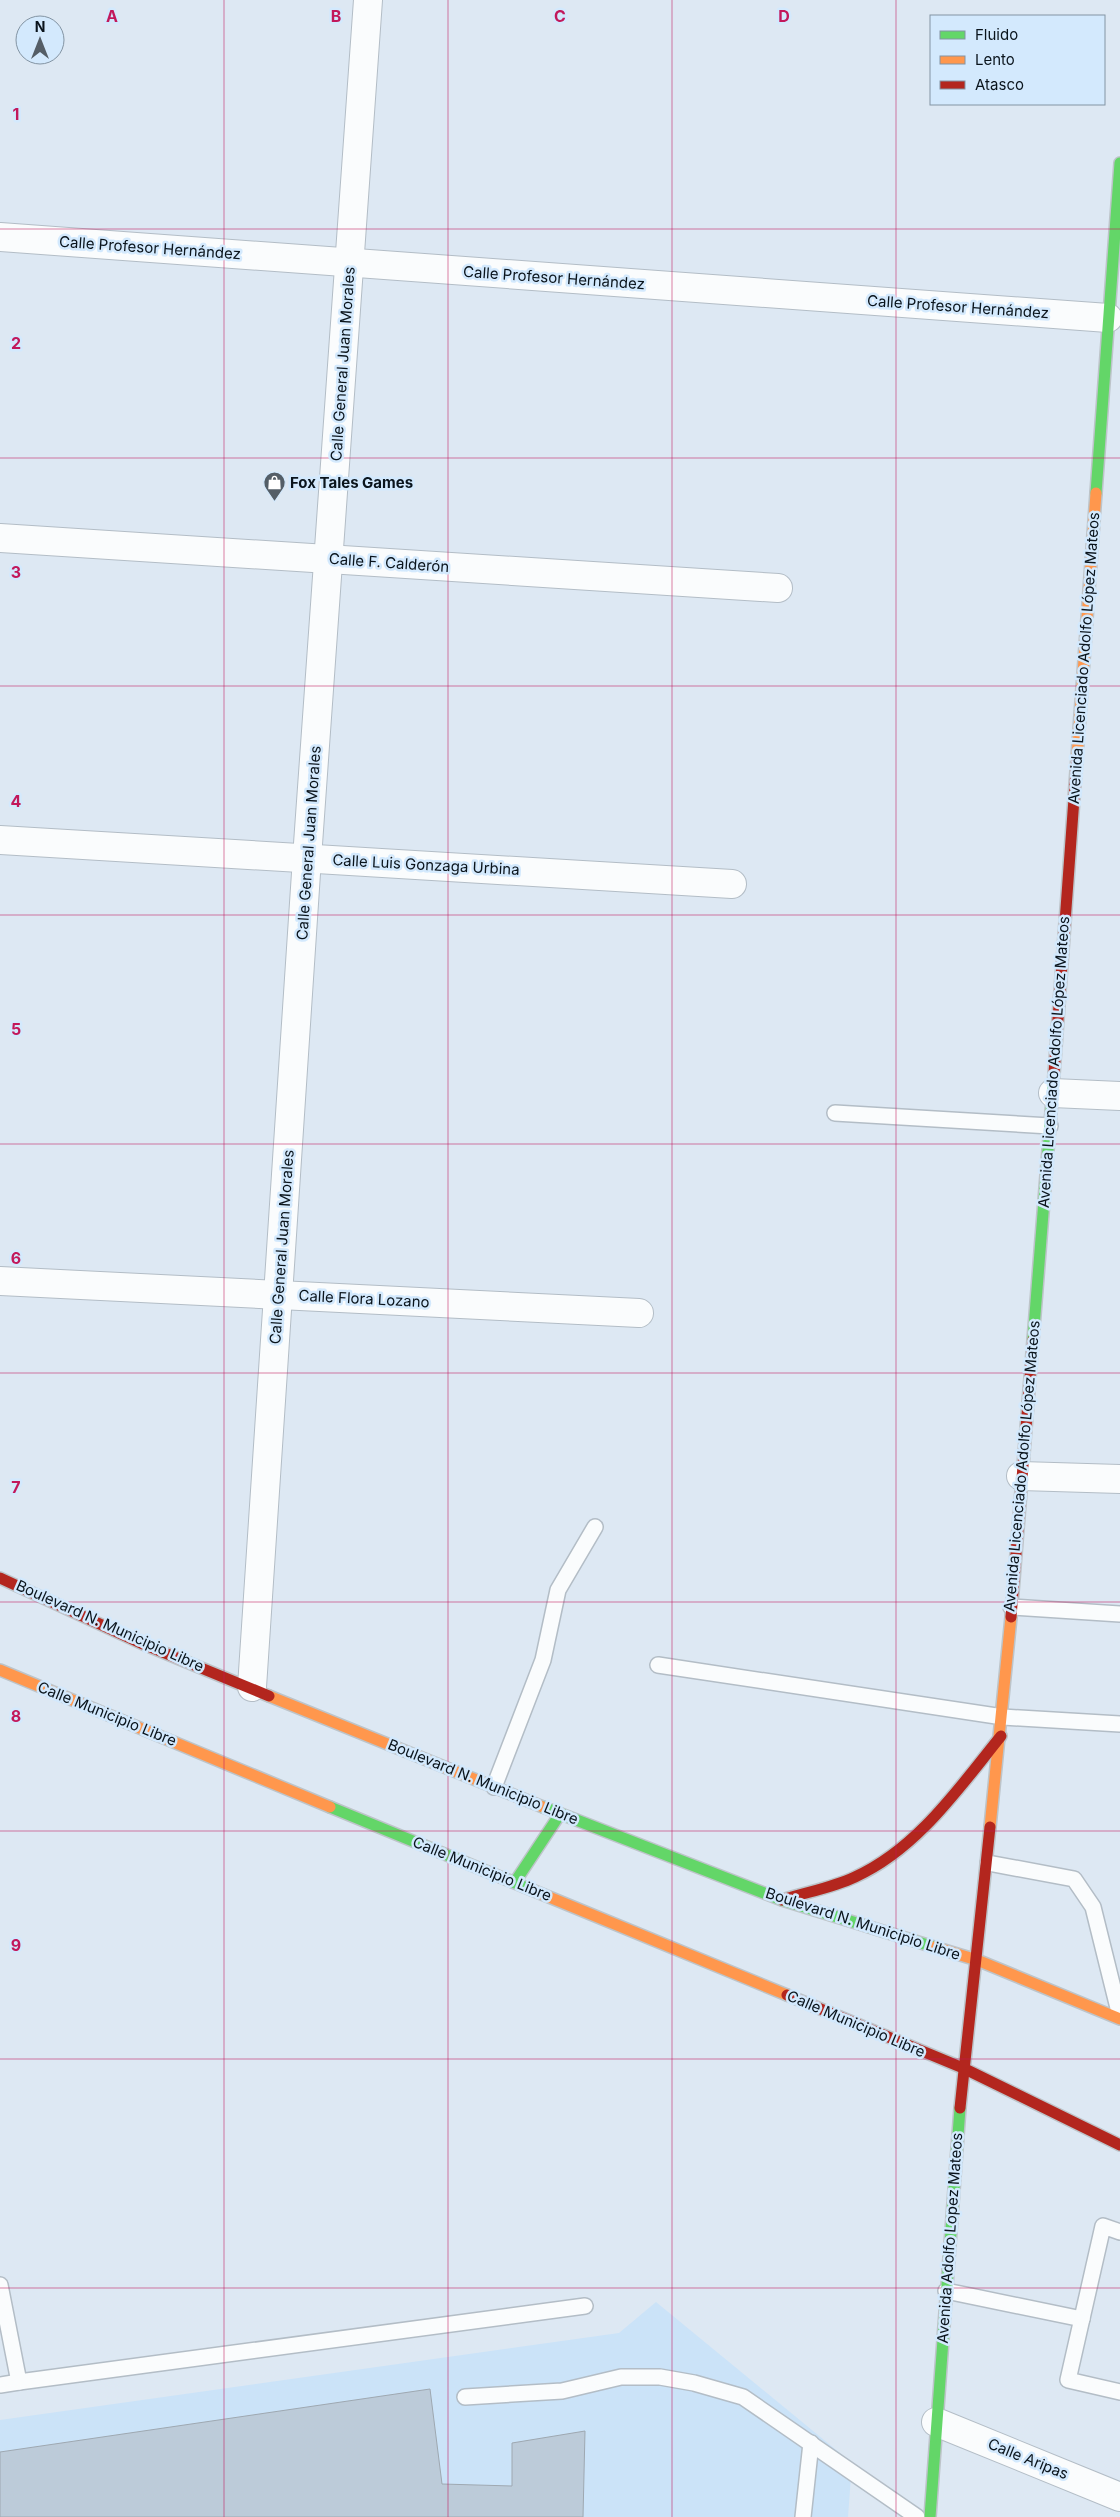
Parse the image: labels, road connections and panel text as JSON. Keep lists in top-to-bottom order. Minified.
{"streets":{"main road":["Avenida Licenciado Adolfo López Mateos","Boulevard N. Municipio Libre","Calle Municipio Libre","Avenida Adolfo Lopez Mateos"],"street":["Calle Profesor Hernández","Calle General Juan Morales","Calle F. Calderón","Calle Luis Gonzaga Urbina","Calle Flora Lozano","Calle Aripas"]},"crossings":[["Calle Profesor Hernández","Calle General Juan Morales"],["Calle Profesor Hernández","Avenida Licenciado Adolfo López Mateos"],["Calle General Juan Morales","Calle F. Calderón"],["Calle General Juan Morales","Calle Luis Gonzaga Urbina"],["Calle General Juan Morales","Calle Flora Lozano"],["Calle General Juan Morales","Boulevard N. Municipio Libre"],["Avenida Licenciado Adolfo López Mateos","Boulevard N. Municipio Libre"],["Avenida Licenciado Adolfo López Mateos","Avenida Adolfo Lopez Mateos"],["Boulevard N. Municipio Libre","Avenida Adolfo Lopez Mateos"],["Calle Municipio Libre","Avenida Adolfo Lopez Mateos"],["Avenida Adolfo Lopez Mateos","Calle Aripas"]],"places":{"shop":["Fox Tales Games"]},"legend":["Fluido","Lento","Atasco"],"north":"top","grid":{"columns":["A","B","C","D"],"rows":["1","2","3","4","5","6","7","8","9"]}}
